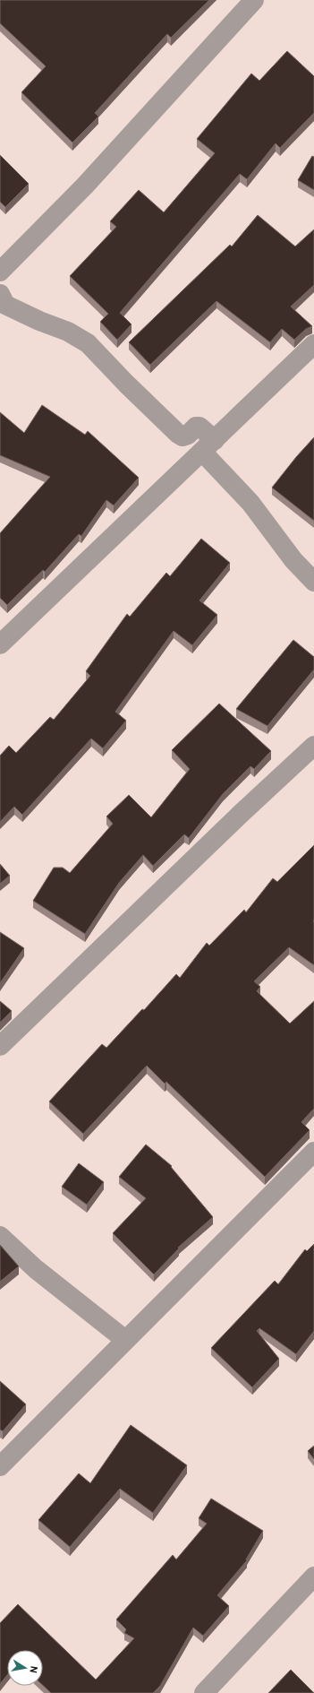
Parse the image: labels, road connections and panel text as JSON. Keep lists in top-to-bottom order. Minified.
{"north":"right"}
